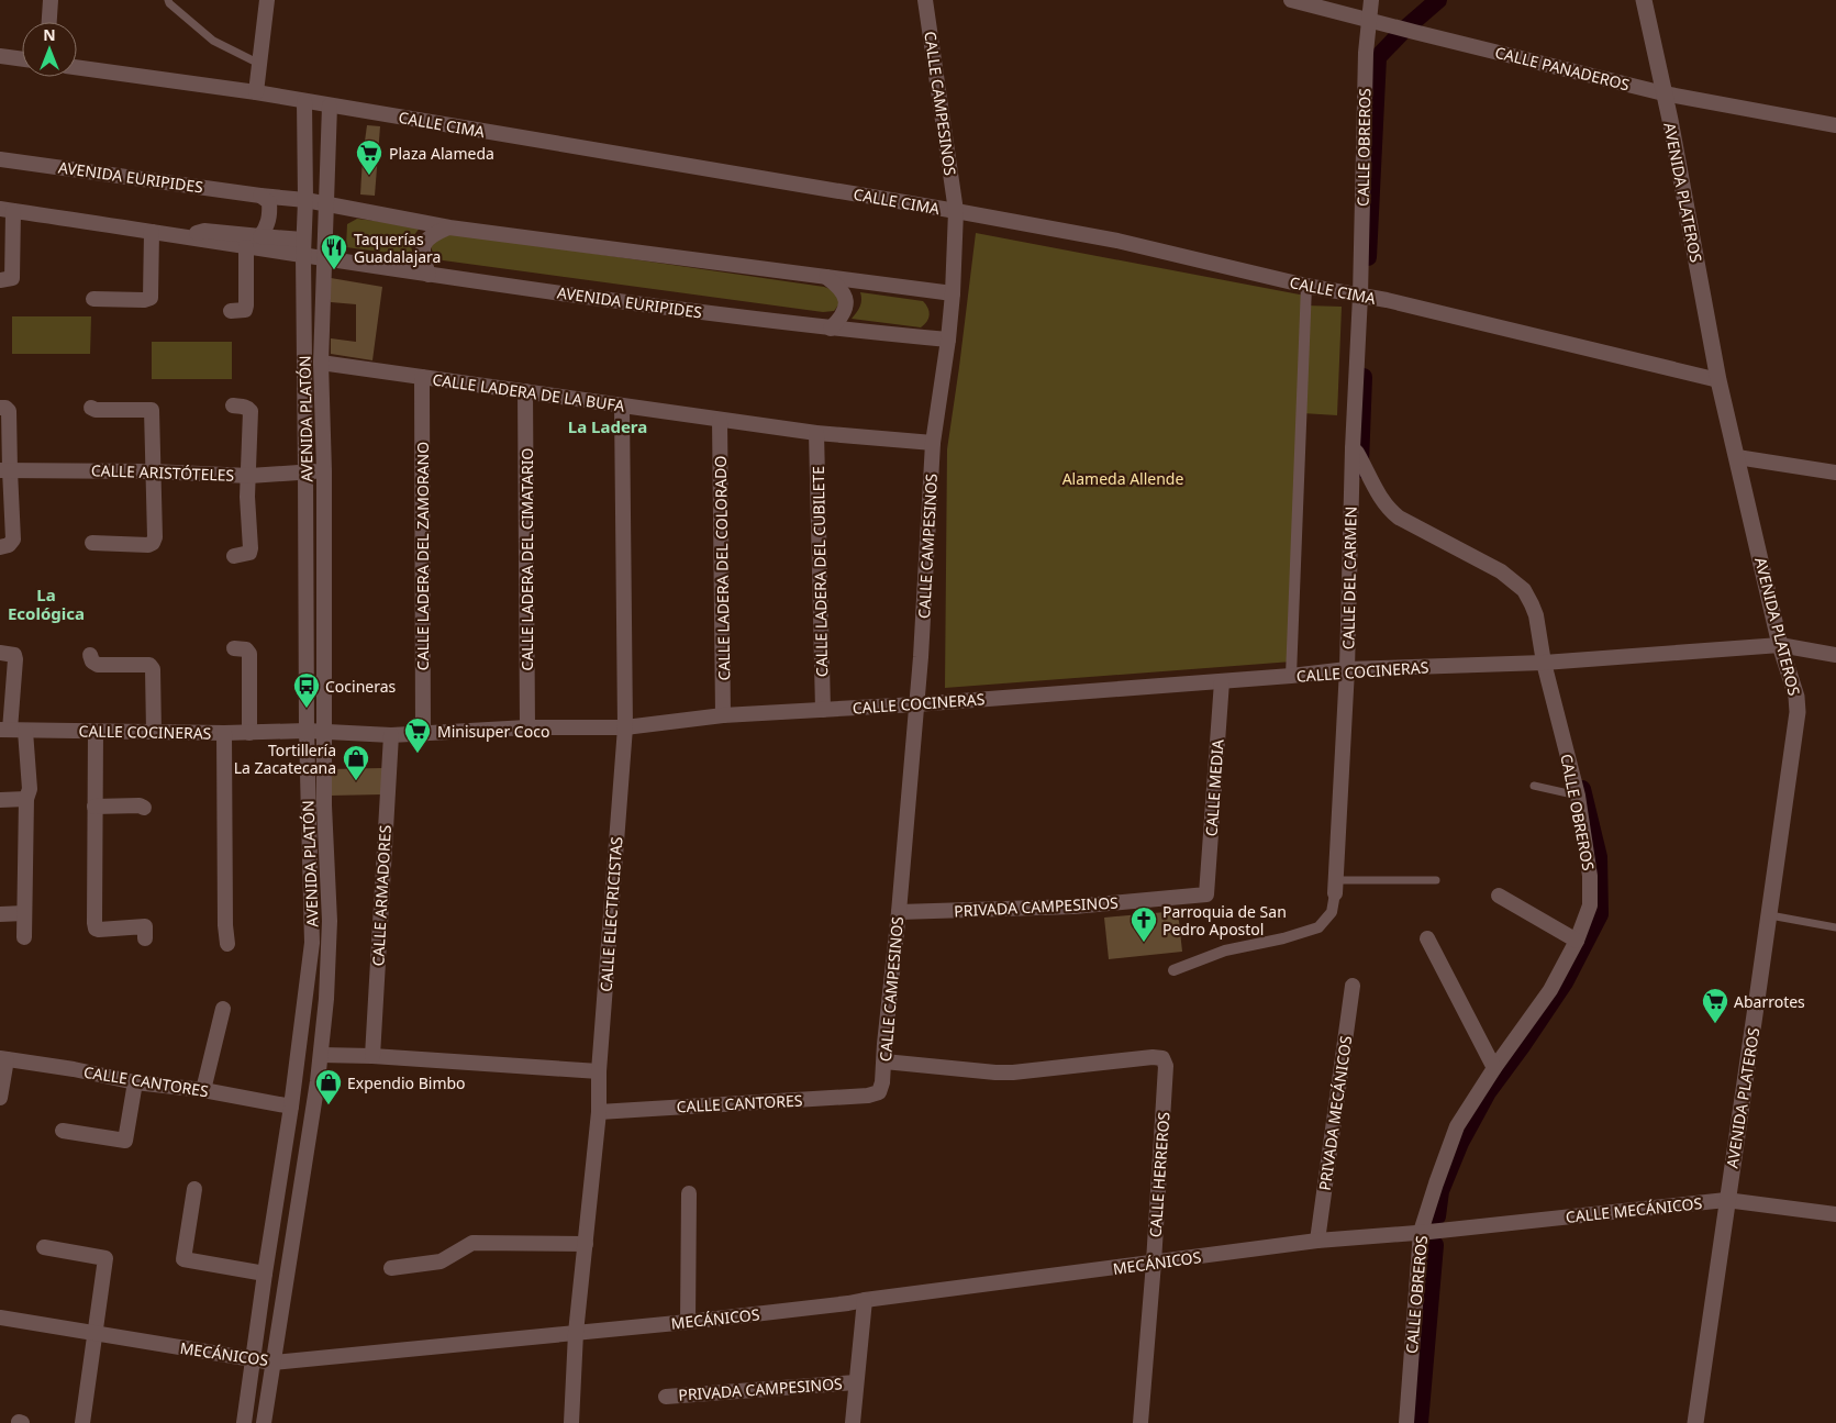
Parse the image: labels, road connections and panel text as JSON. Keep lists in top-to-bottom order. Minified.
{"streets":{"street":["CALLE PANADEROS","CALLE CAMPESINOS","CALLE CIMA","CALLE OBREROS","AVENIDA EURIPIDES","AVENIDA PLATEROS","CALLE LADERA DE LA BUFA","AVENIDA PLATÓN","CALLE ARISTÓTELES","CALLE LADERA DEL ZAMORANO","CALLE LADERA DEL CIMATARIO","CALLE LADERA DEL COLORADO","CALLE LADERA DEL CUBILETE","CALLE DEL CARMEN","CALLE COCINERAS","CALLE MEDIA","CALLE ARMADORES","PRIVADA CAMPESINOS","CALLE ELECTRICISTAS","CALLE CANTORES","PRIVADA MECÁNICOS","CALLE HERREROS","CALLE MECÁNICOS","MECÁNICOS"]},"crossings":[["CALLE PANADEROS","CALLE OBREROS"],["CALLE PANADEROS","AVENIDA PLATEROS"],["CALLE CAMPESINOS","CALLE CIMA"],["CALLE CAMPESINOS","AVENIDA EURIPIDES"],["CALLE CAMPESINOS","CALLE LADERA DE LA BUFA"],["CALLE CAMPESINOS","CALLE COCINERAS"],["CALLE CAMPESINOS","PRIVADA CAMPESINOS"],["CALLE CAMPESINOS","CALLE CANTORES"],["CALLE CAMPESINOS","CALLE HERREROS"],["CALLE CIMA","CALLE OBREROS"],["CALLE CIMA","AVENIDA PLATEROS"],["CALLE CIMA","AVENIDA PLATÓN"],["CALLE CIMA","CALLE DEL CARMEN"],["CALLE OBREROS","CALLE DEL CARMEN"],["CALLE OBREROS","CALLE COCINERAS"],["CALLE OBREROS","CALLE MECÁNICOS"],["CALLE OBREROS","MECÁNICOS"],["AVENIDA EURIPIDES","AVENIDA PLATÓN"],["AVENIDA PLATEROS","CALLE COCINERAS"],["AVENIDA PLATEROS","CALLE MECÁNICOS"],["CALLE LADERA DE LA BUFA","AVENIDA PLATÓN"],["CALLE LADERA DE LA BUFA","CALLE LADERA DEL ZAMORANO"],["CALLE LADERA DE LA BUFA","CALLE LADERA DEL CIMATARIO"],["CALLE LADERA DE LA BUFA","CALLE LADERA DEL COLORADO"],["CALLE LADERA DE LA BUFA","CALLE LADERA DEL CUBILETE"],["CALLE LADERA DE LA BUFA","CALLE ELECTRICISTAS"],["AVENIDA PLATÓN","CALLE ARISTÓTELES"],["AVENIDA PLATÓN","CALLE COCINERAS"],["AVENIDA PLATÓN","CALLE CANTORES"],["AVENIDA PLATÓN","MECÁNICOS"],["CALLE LADERA DEL ZAMORANO","CALLE COCINERAS"],["CALLE LADERA DEL CIMATARIO","CALLE COCINERAS"],["CALLE LADERA DEL COLORADO","CALLE COCINERAS"],["CALLE LADERA DEL CUBILETE","CALLE COCINERAS"],["CALLE DEL CARMEN","CALLE COCINERAS"],["CALLE COCINERAS","CALLE MEDIA"],["CALLE COCINERAS","CALLE ARMADORES"],["CALLE COCINERAS","CALLE ELECTRICISTAS"],["CALLE MEDIA","PRIVADA CAMPESINOS"],["CALLE ELECTRICISTAS","CALLE CANTORES"],["CALLE ELECTRICISTAS","MECÁNICOS"],["PRIVADA MECÁNICOS","MECÁNICOS"],["CALLE HERREROS","MECÁNICOS"],["CALLE MECÁNICOS","MECÁNICOS"]],"districts":["La Ladera","La Ecológica"],"parks":["Alameda Allende"],"places":{"supermarket":["Plaza Alameda","Minisuper Coco","Abarrotes"],"restaurant":["Taquerías Guadalajara"],"bus stop":["Cocineras"],"shop":["Tortillería La Zacatecana","Expendio Bimbo"],"church":["Parroquia de San Pedro Apostol"]},"north":"top"}
